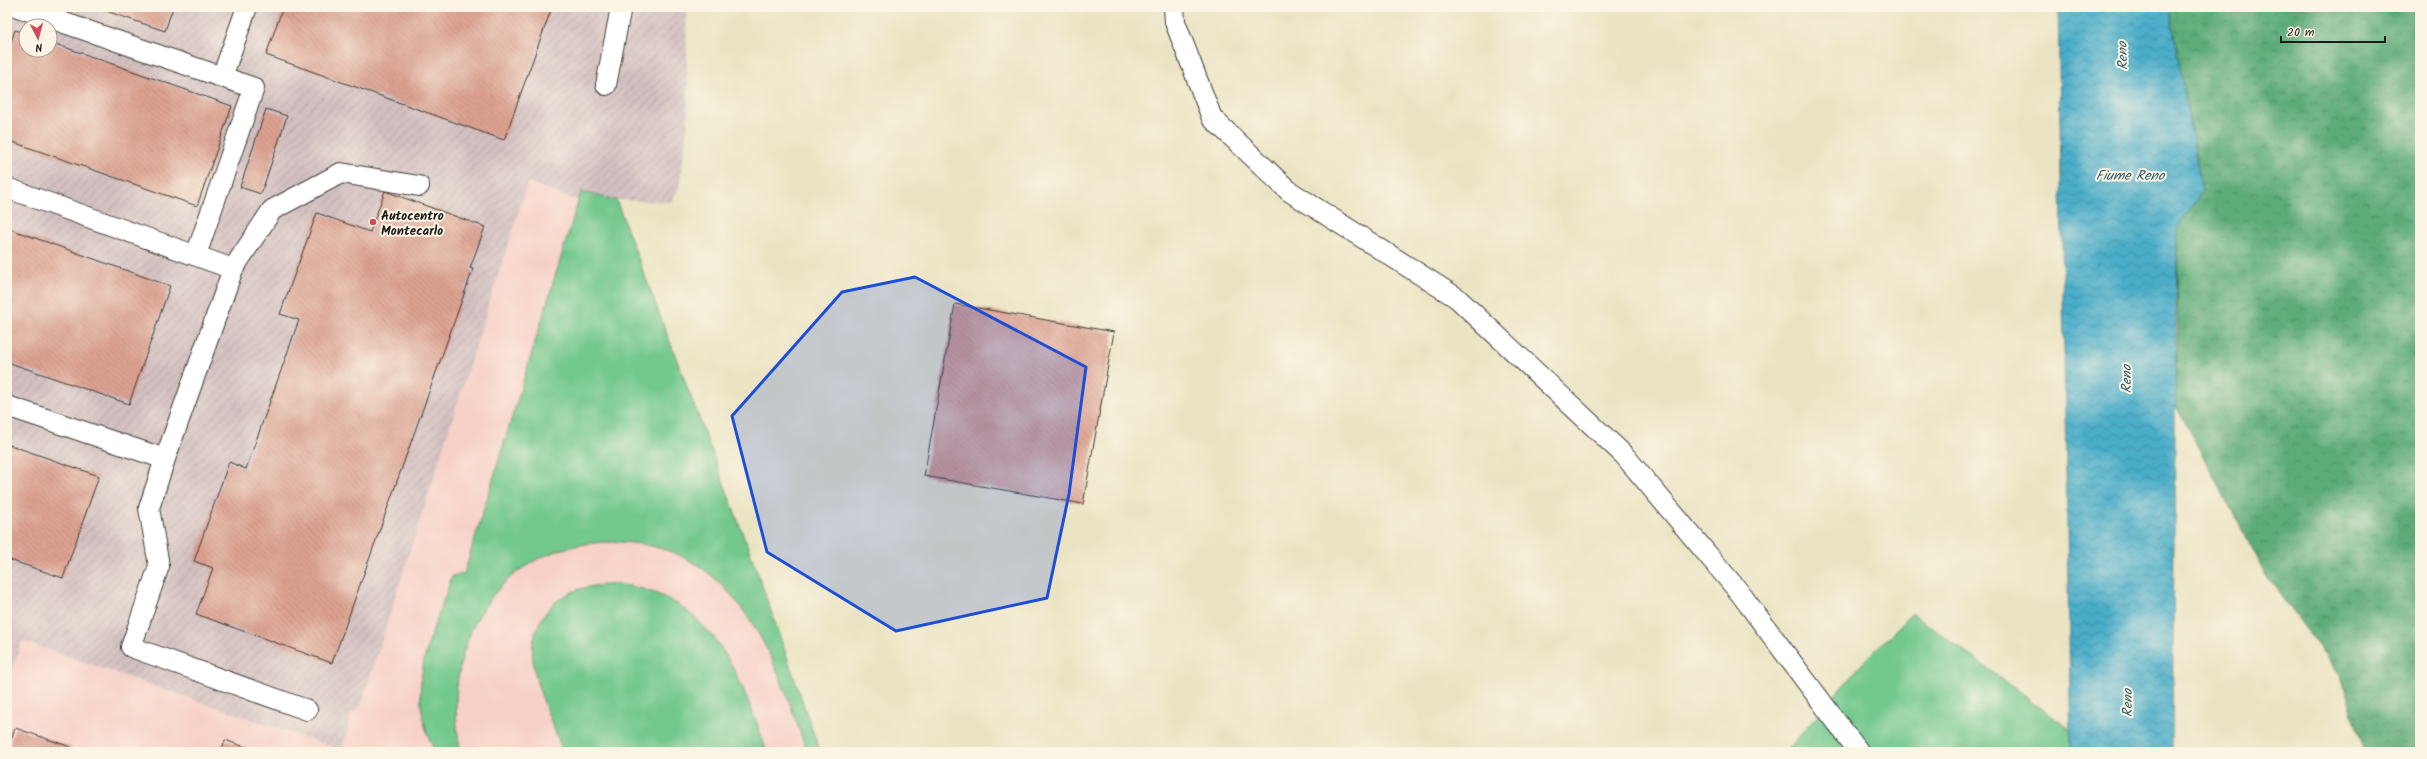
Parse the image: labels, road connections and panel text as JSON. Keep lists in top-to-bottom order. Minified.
{"water":["Reno","Fiume Reno"],"places":["Autocentro Montecarlo"],"scale_bar":"20 m","north":"bottom"}
